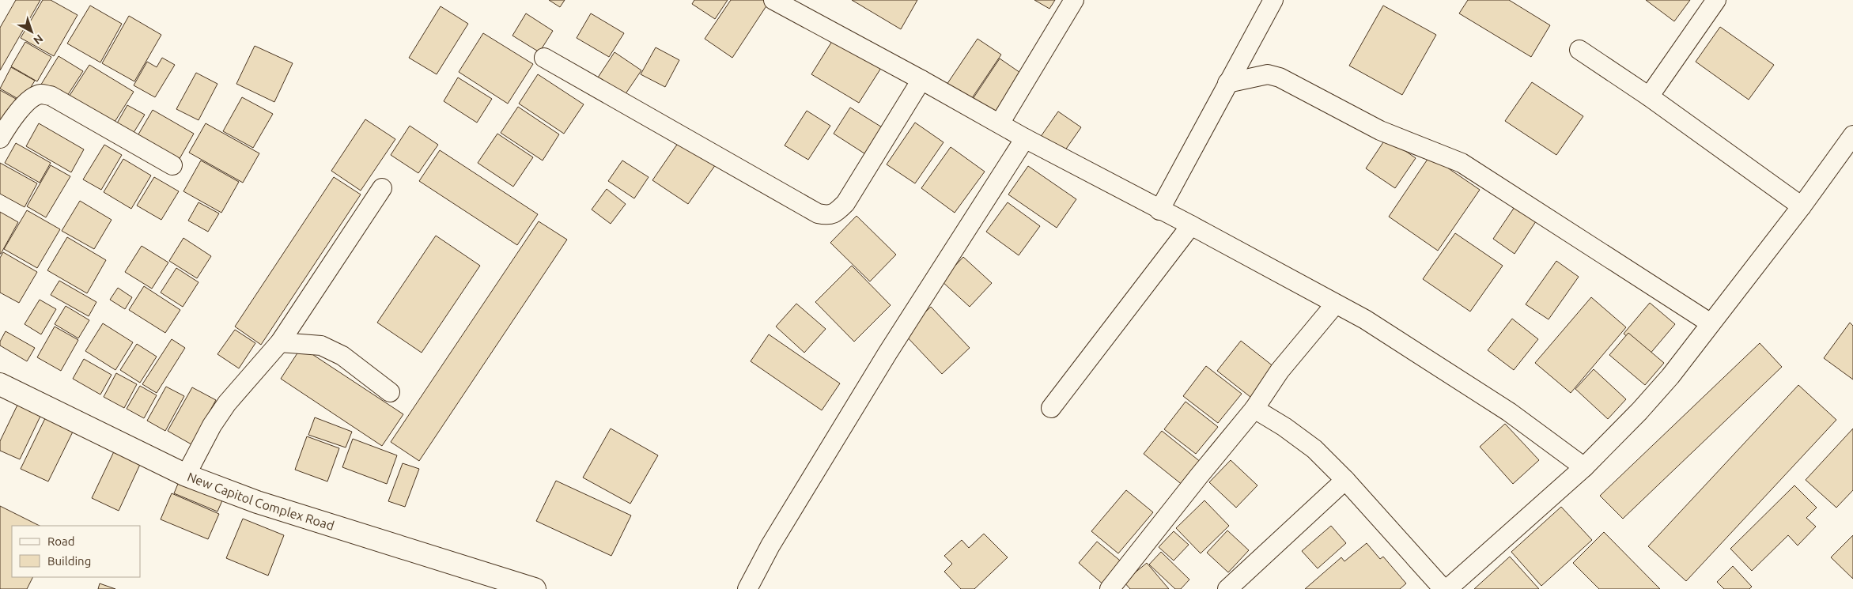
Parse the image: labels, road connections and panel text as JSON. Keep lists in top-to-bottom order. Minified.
{"streets":{"main road":["New Capitol Complex Road"]},"legend":["Road","Building"],"north":"bottom right"}
